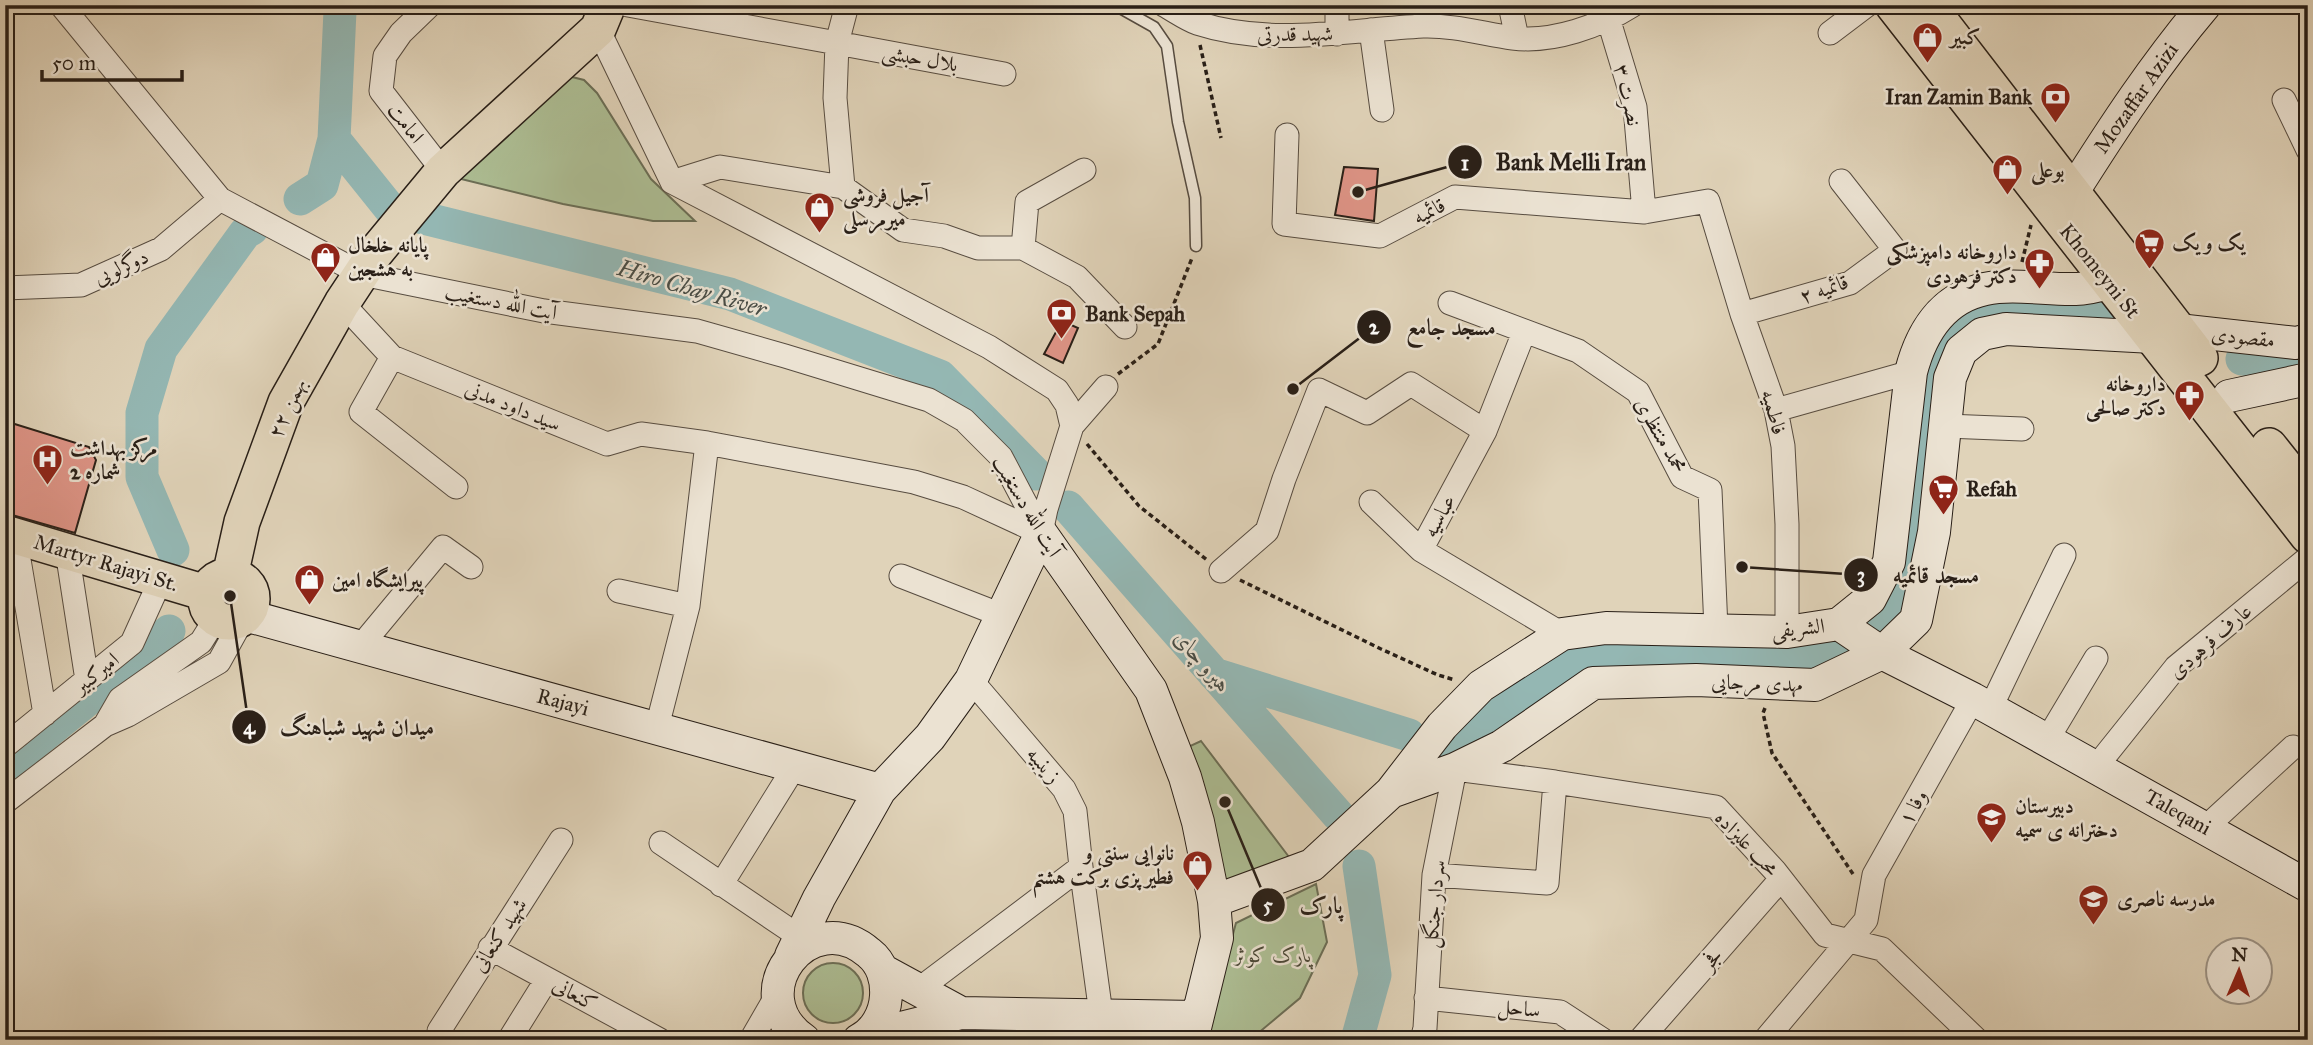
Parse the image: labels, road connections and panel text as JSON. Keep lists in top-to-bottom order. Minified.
{"streets":{"main road":["Mozaffar Azizi","Khomeyni St","آیت الله دستغیب","مقصودی","۲۲ بهمن","Martyr Rajayi St.","الشریفی","مهدی مرجایی","Rajayi","Taleqani"],"street":["شهید قدرتی","بلال حبشی","نصرت ۳","امامت","قائمیه","دوگرلویی","قائمیه ۲","سید داود مدنی","فاطمیه","محمد منتظری","عباسیه","عارف فرهودی","امیرکبیر","زینبیه","وفا ۱","محب علیزاده","سردار جنگل","شهید کنعانی","فجر","کنعانی","ساحل"]},"crossings":[["شهید قدرتی","نصرت ۳"],["نصرت ۳","قائمیه"],["Mozaffar Azizi","Khomeyni St"],["امامت","۲۲ بهمن"],["قائمیه","فاطمیه"],["دوگرلویی","آیت الله دستغیب"],["Khomeyni St","مقصودی"],["Khomeyni St","الشریفی"],["Khomeyni St","مهدی مرجایی"],["قائمیه ۲","فاطمیه"],["آیت الله دستغیب","سید داود مدنی"],["آیت الله دستغیب","۲۲ بهمن"],["مقصودی","مهدی مرجایی"],["سید داود مدنی","۲۲ بهمن"],["۲۲ بهمن","Martyr Rajayi St."],["۲۲ بهمن","امیرکبیر"],["۲۲ بهمن","Rajayi"],["فاطمیه","الشریفی"],["محمد منتظری","عباسیه"],["محمد منتظری","الشریفی"],["عباسیه","الشریفی"],["Martyr Rajayi St.","امیرکبیر"],["Martyr Rajayi St.","Rajayi"],["الشریفی","مهدی مرجایی"],["الشریفی","Taleqani"],["عارف فرهودی","Taleqani"],["امیرکبیر","Rajayi"],["مهدی مرجایی","Taleqani"],["مهدی مرجایی","محب علیزاده"],["مهدی مرجایی","سردار جنگل"],["وفا ۱","Taleqani"],["محب علیزاده","سردار جنگل"],["محب علیزاده","فجر"],["سردار جنگل","ساحل"],["شهید کنعانی","کنعانی"]],"water":["Hiro Chay River","هیرو چای"],"parks":["پارک کوثر"],"places":{"shop":["کبیر","بوعلی","آجیل فروشی میرمرسلی","پایانه خلخال به هشجین","پیرایشگاه امین","نانوایی سنتی و فطیر پزی برکت هشتم"],"bank":["Iran Zamin Bank","Bank Sepah"],"other":["Bank Melli Iran","مسجد جامع","مسجد قائمیه","میدان شهید شباهنگ","پارک"],"supermarket":["یک و یک","Refah"],"pharmacy":["داروخانه دامپزشکی دکتر فرهودی","داروخانه دکتر صالحی"],"hospital":["مرکز بهداشت شماره 2"],"school or university":["دبیرستان دخترانه ی سمیه","مدرسه ناصری"]},"scale_bar":"50 m","north":"top"}
